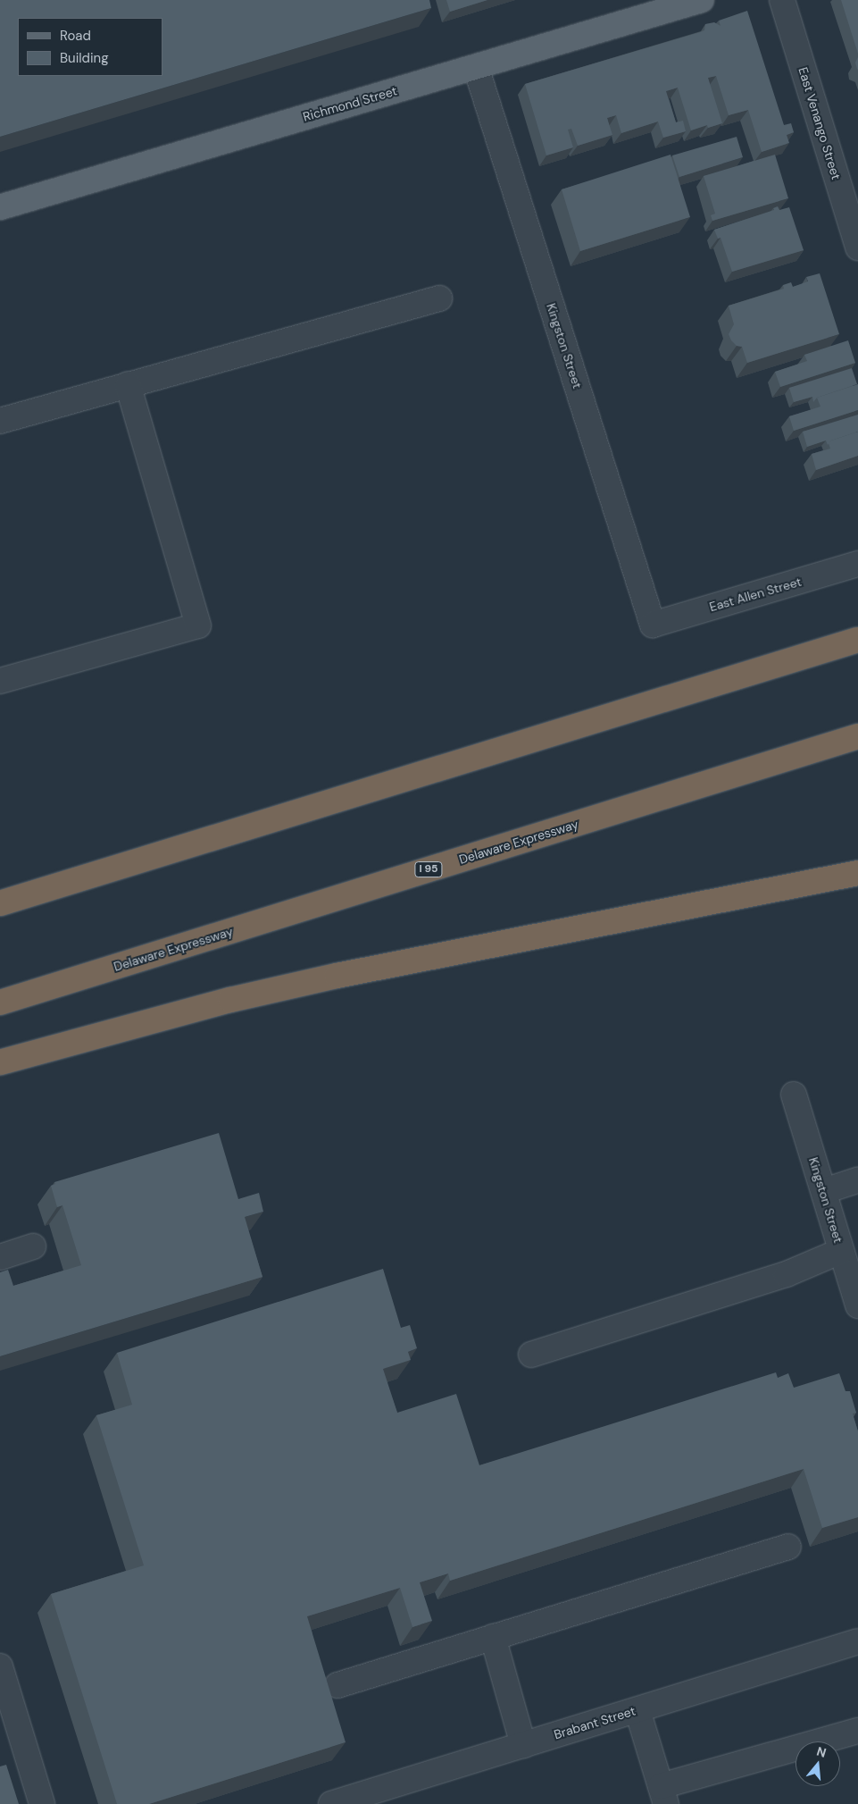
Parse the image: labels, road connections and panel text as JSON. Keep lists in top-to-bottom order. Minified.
{"streets":{"highway":["Delaware Expressway","I 95"],"main road":["Richmond Street"],"street":["East Venango Street","Kingston Street","East Allen Street","Brabant Street"]},"crossings":[["Richmond Street","Kingston Street"],["Kingston Street","East Allen Street"]],"legend":["Road","Building"],"north":"top"}
